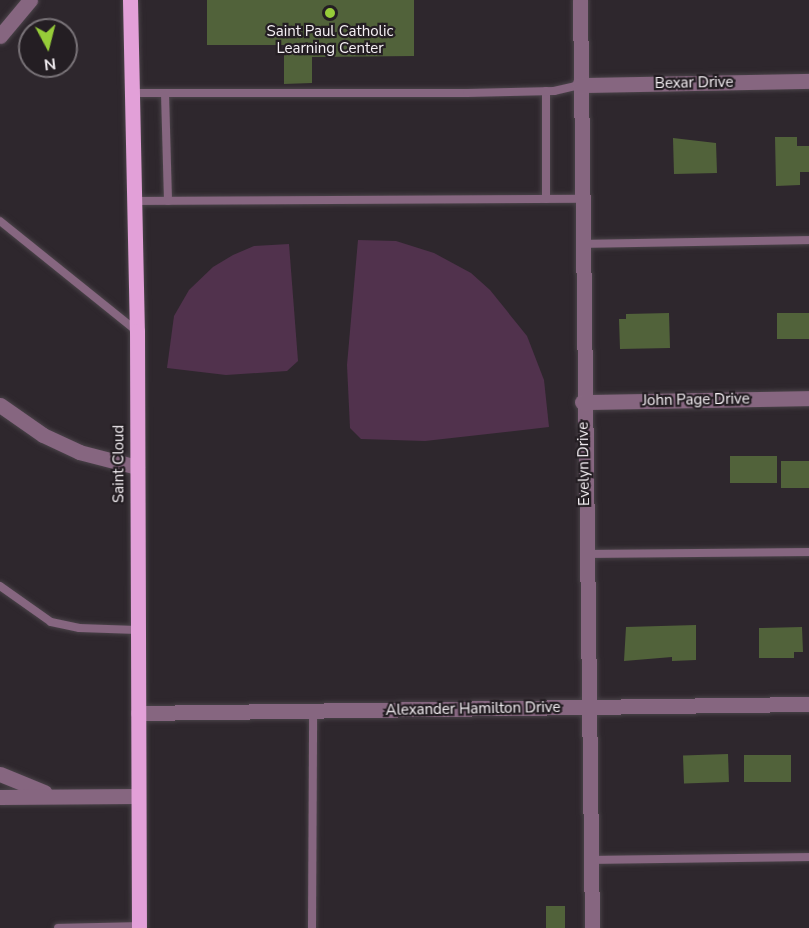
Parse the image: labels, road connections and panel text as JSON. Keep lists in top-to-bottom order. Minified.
{"streets":{"main road":["Saint Cloud"],"street":["Bexar Drive","John Page Drive","Evelyn Drive","Alexander Hamilton Drive"]},"crossings":[["Bexar Drive","Evelyn Drive"],["John Page Drive","Evelyn Drive"],["Saint Cloud","Alexander Hamilton Drive"],["Evelyn Drive","Alexander Hamilton Drive"]],"places":["Saint Paul Catholic Learning Center"],"north":"bottom"}
